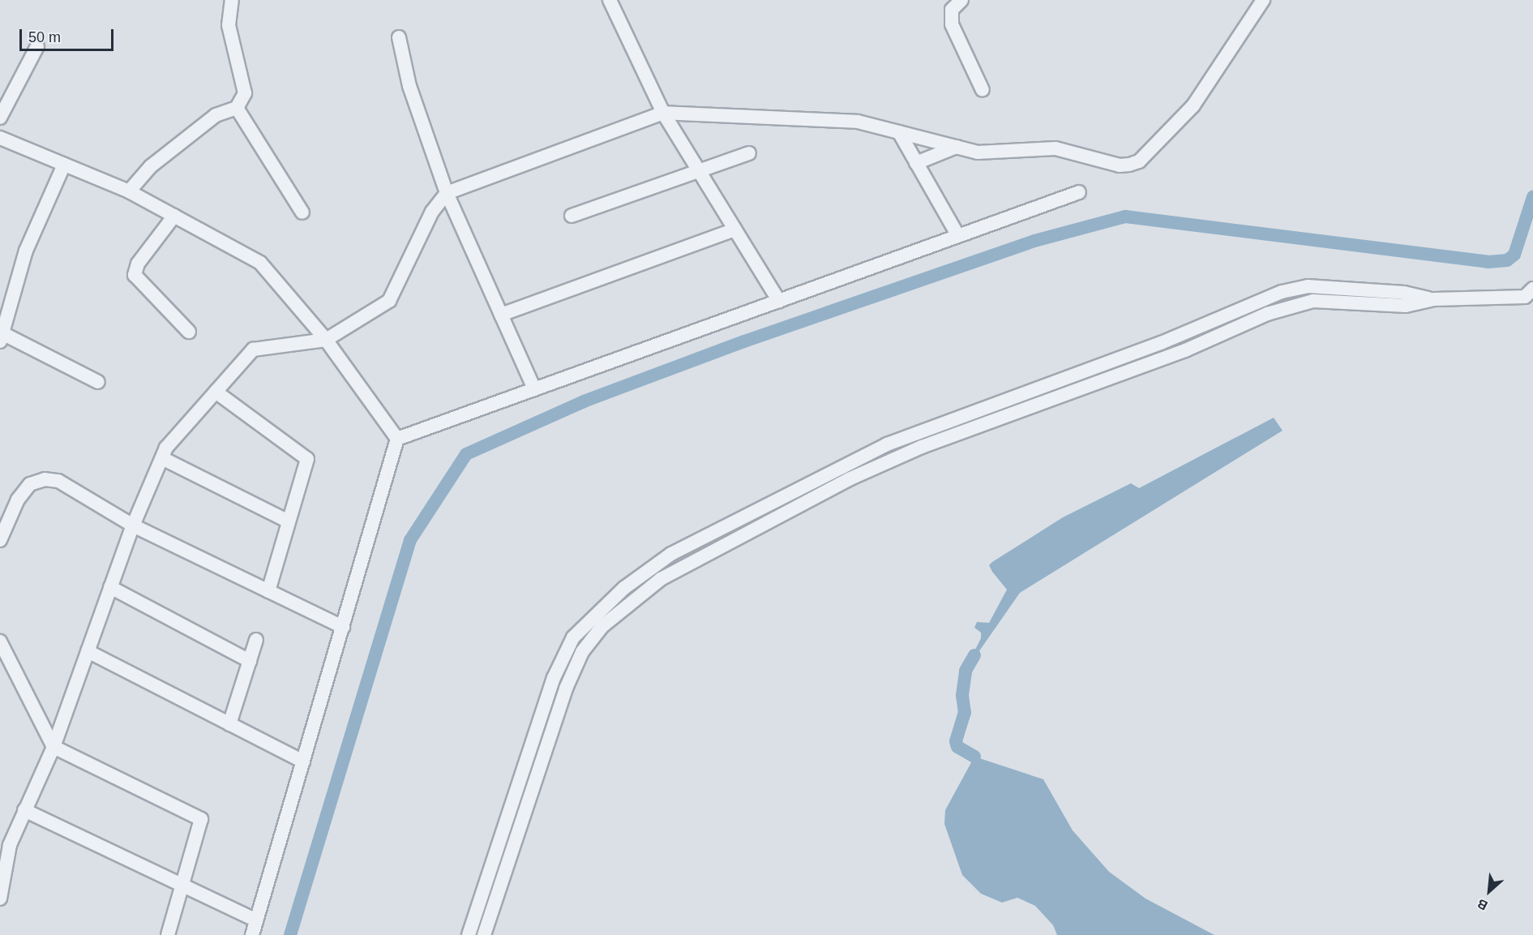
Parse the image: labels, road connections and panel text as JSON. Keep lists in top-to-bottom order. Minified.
{"scale_bar":"50 m","north":"bottom left"}
